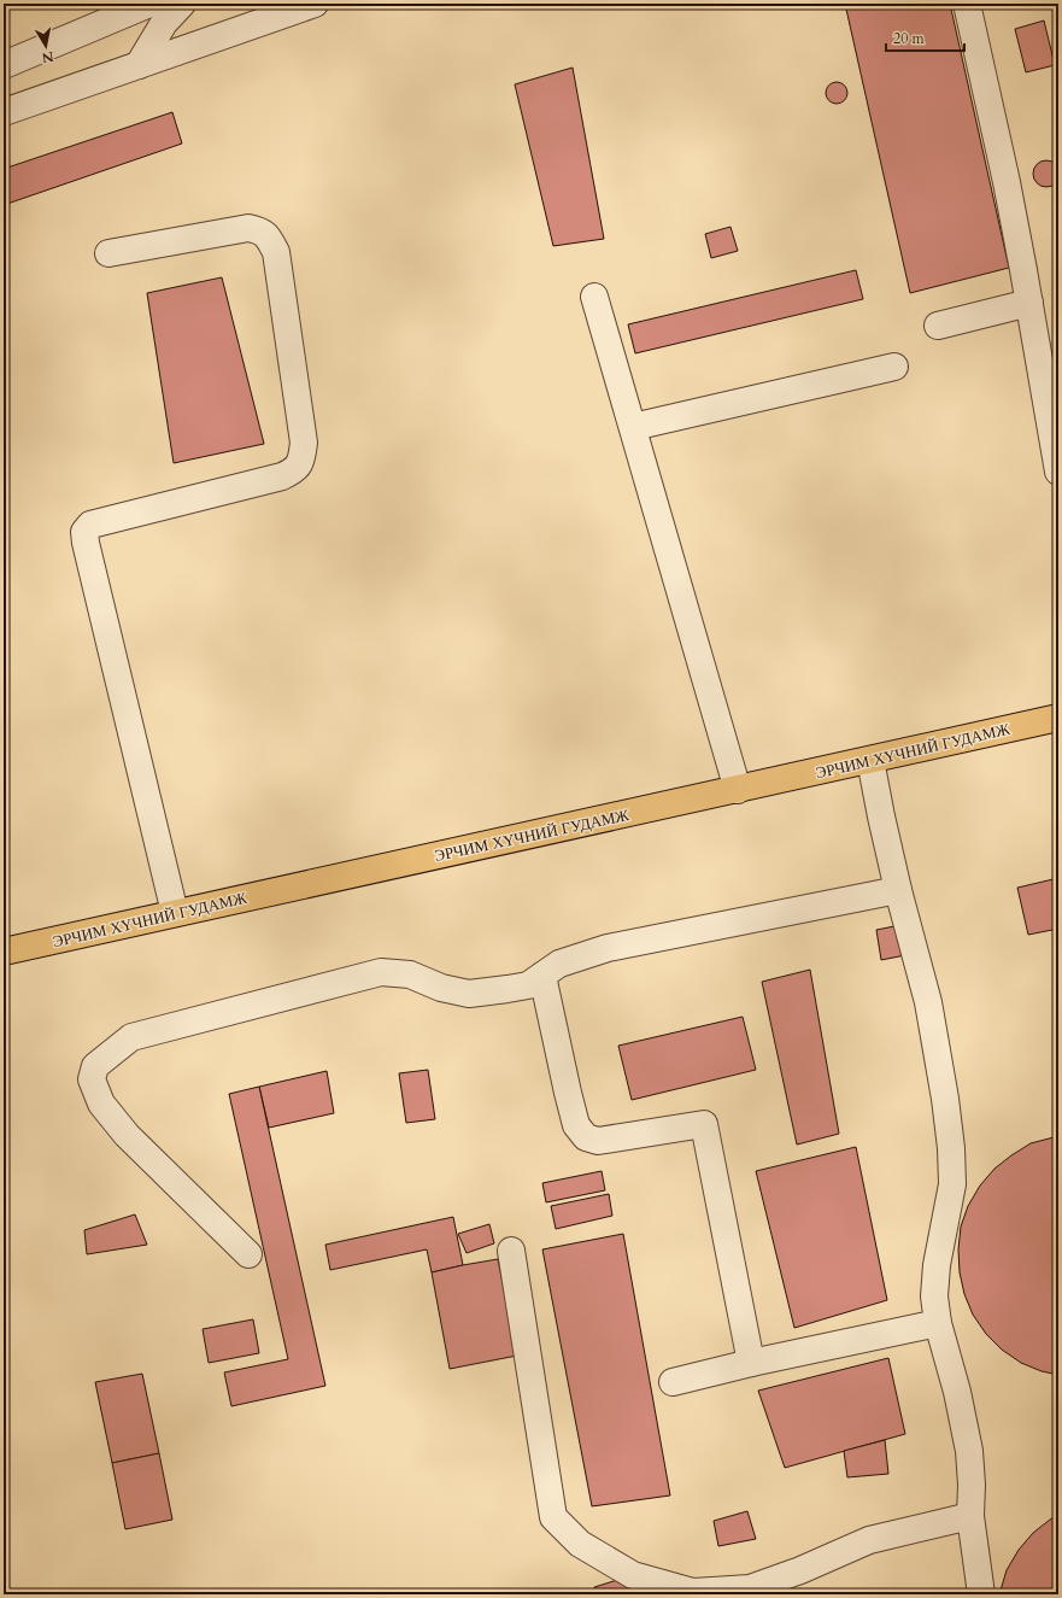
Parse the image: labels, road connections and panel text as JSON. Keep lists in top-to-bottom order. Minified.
{"streets":{"main road":["ЭРЧИМ ХҮЧНИЙ ГУДАМЖ"]},"scale_bar":"20 m","north":"bottom"}
